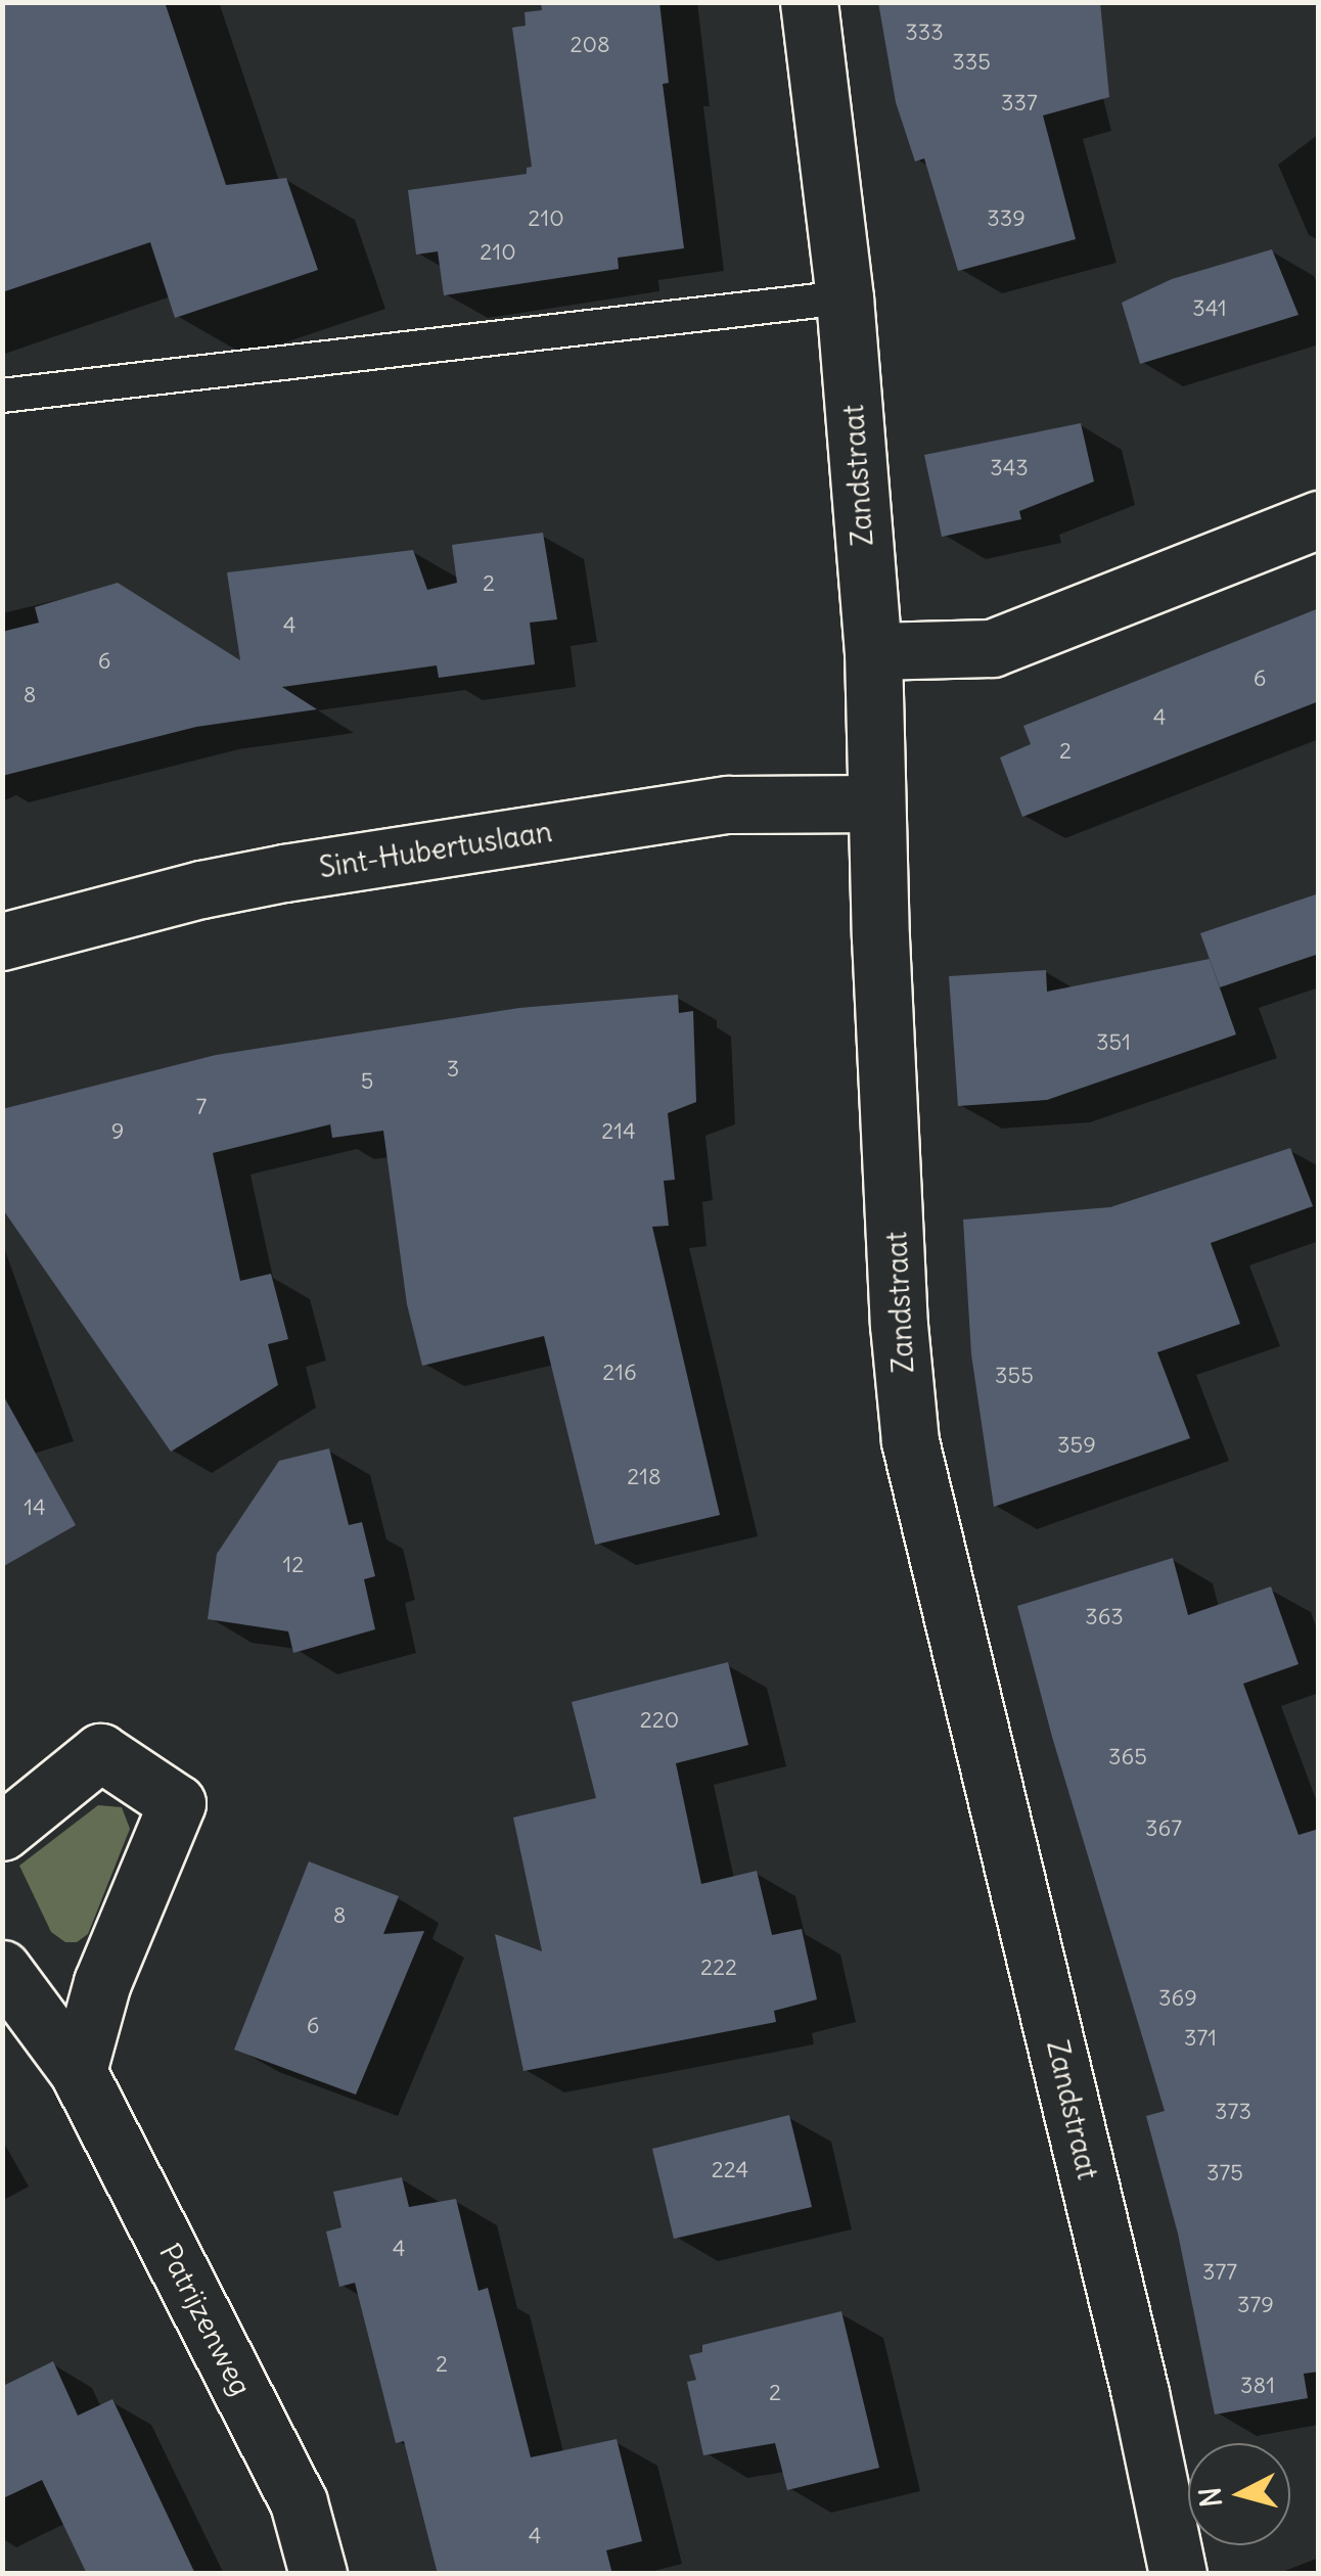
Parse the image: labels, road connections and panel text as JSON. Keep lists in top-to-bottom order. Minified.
{"streets":{"street":["Zandstraat","Sint-Hubertuslaan","Patrijzenweg"]},"crossings":[["Zandstraat","Sint-Hubertuslaan"]],"house_numbers":["333","208","335","337","210","339","210","341","343","2","4","6","6","8","4","2","351","3","5","7","9","214","216","355","359","218","14","12","363","220","365","367","8","222","369","6","371","373","224","375","4","377","379","2","381","2","4"],"north":"left"}
